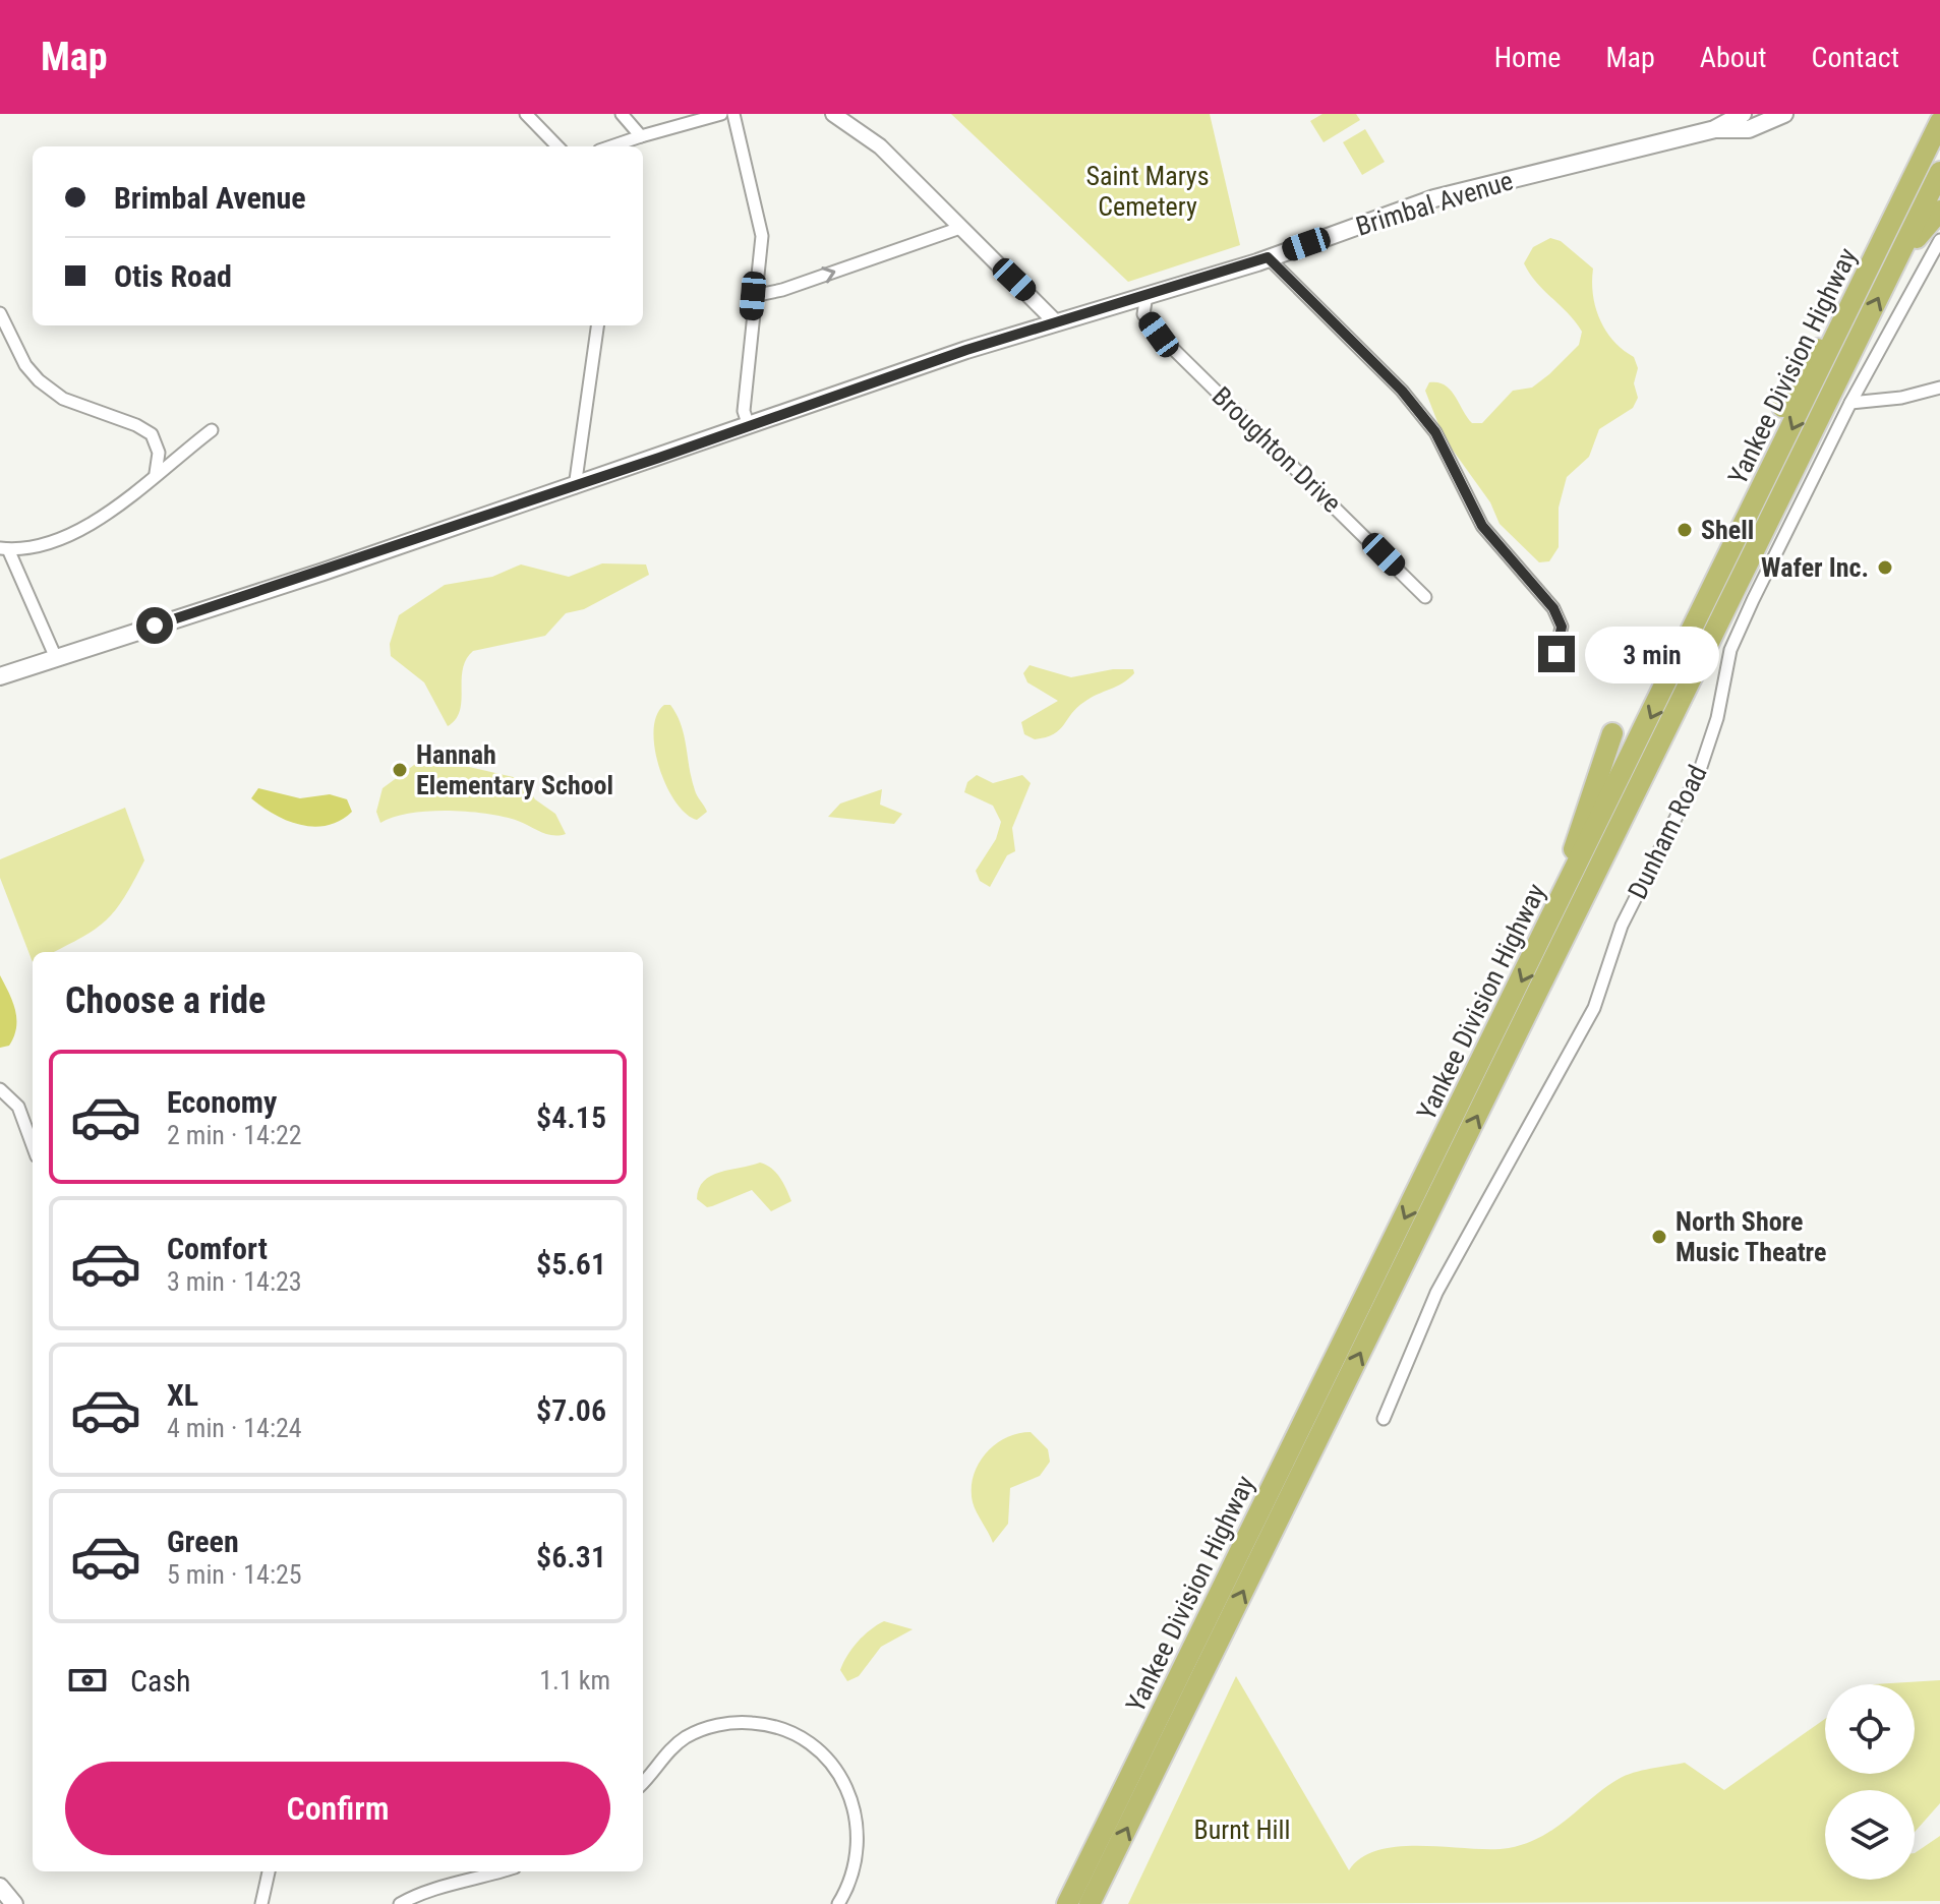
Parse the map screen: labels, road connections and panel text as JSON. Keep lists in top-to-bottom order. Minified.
{"streets":{"highway":["Yankee Division Highway"],"main road":["Brimbal Avenue"],"street":["Broughton Drive","Dunham Road"]},"crossings":[["Brimbal Avenue","Broughton Drive"]],"parks":["Saint Marys Cemetery","Burnt Hill"],"places":["Shell","Wafer Inc.","Hannah Elementary School","North Shore Music Theatre"],"page":{"header":"Map","nav":["Home","Map","About","Contact"],"banner":["Brimbal Avenue","Otis Road"],"bubble":"3 min","heading":"Choose a ride","list":[{"name":"Economy","note":"2 min · 14:22","value":"$4.15"},{"name":"Comfort","note":"3 min · 14:23","value":"$5.61"},{"name":"XL","note":"4 min · 14:24","value":"$7.06"},{"name":"Green","note":"5 min · 14:25","value":"$6.31"}],"pay":["Cash","1.1 km"],"buttons":"Confirm"}}
